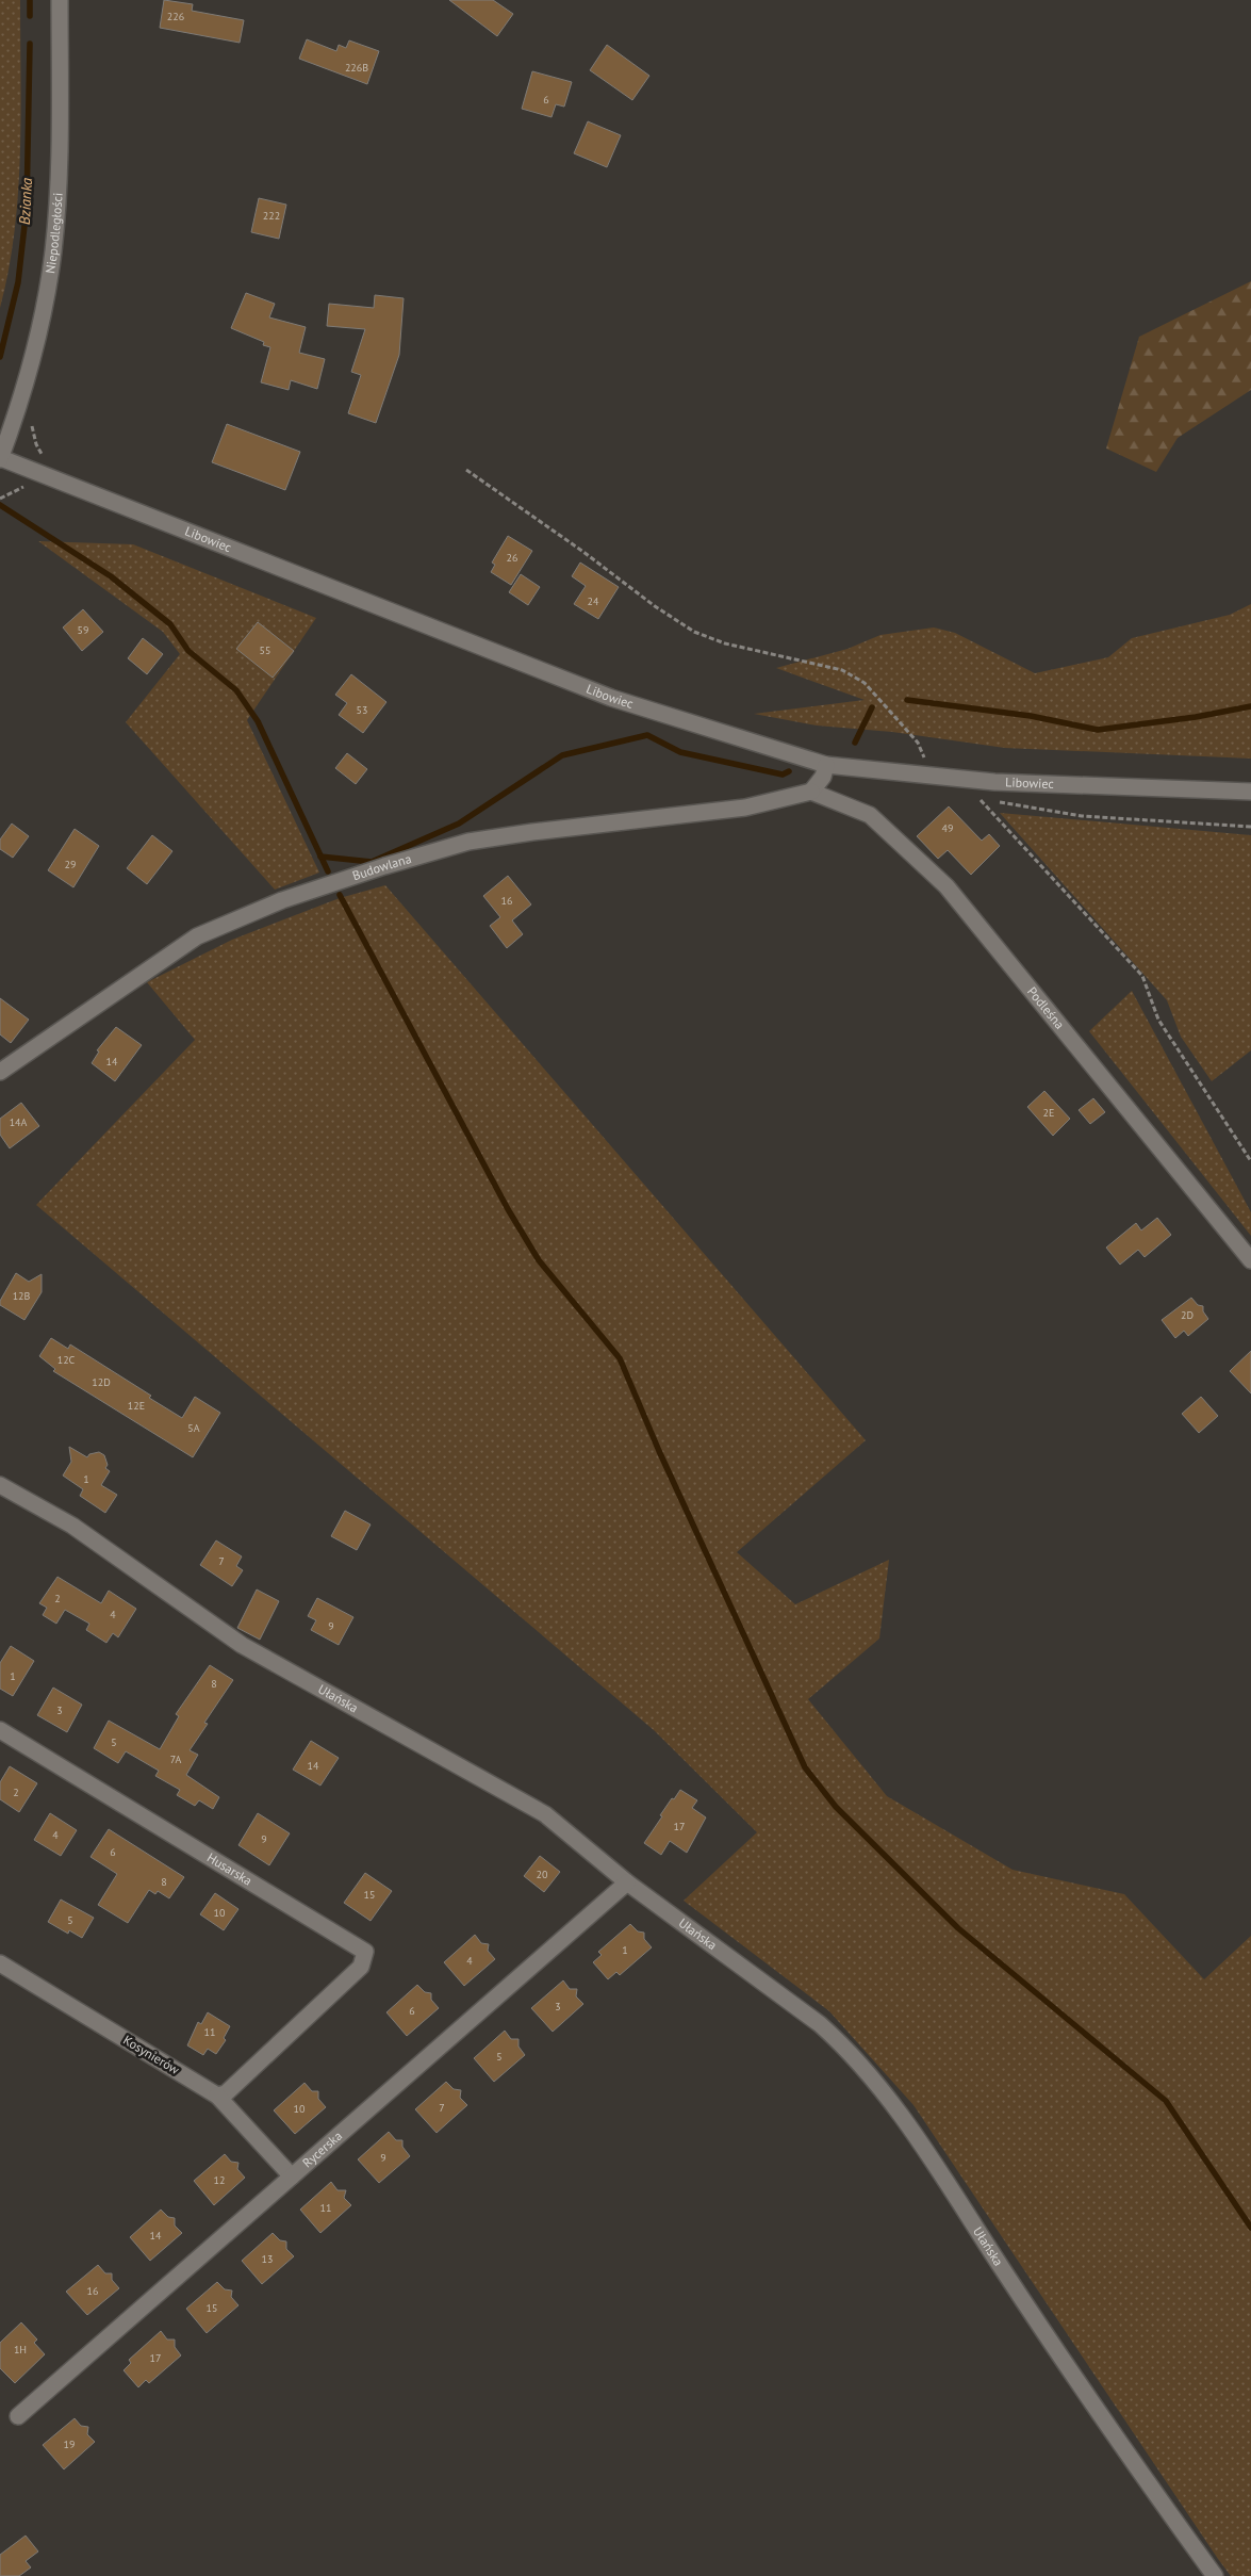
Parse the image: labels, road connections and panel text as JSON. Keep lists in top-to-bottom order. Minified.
{"streets":{"street":["Niepodległości","Libowiec","Budowlana","Podleśna","Ułańska","Husarska","Kosynierów","Rycerska"]},"crossings":[["Niepodległości","Libowiec"],["Budowlana","Podleśna"],["Ułańska","Rycerska"],["Husarska","Kosynierów"],["Kosynierów","Rycerska"]],"water":["Bzianka"],"house_numbers":["226","226B","6","222","26","24","59","55","53","49","29","16","14","2E","14A","12B","2D","12C","12D","12E","5A","1","7","2","4","9","1","8","3","5","7A","14","2","17","4","9","6","20","8","15","10","5","1","4","3","6","11","5","7","10","9","12","11","14","13","16","15","1H","17","19"]}
